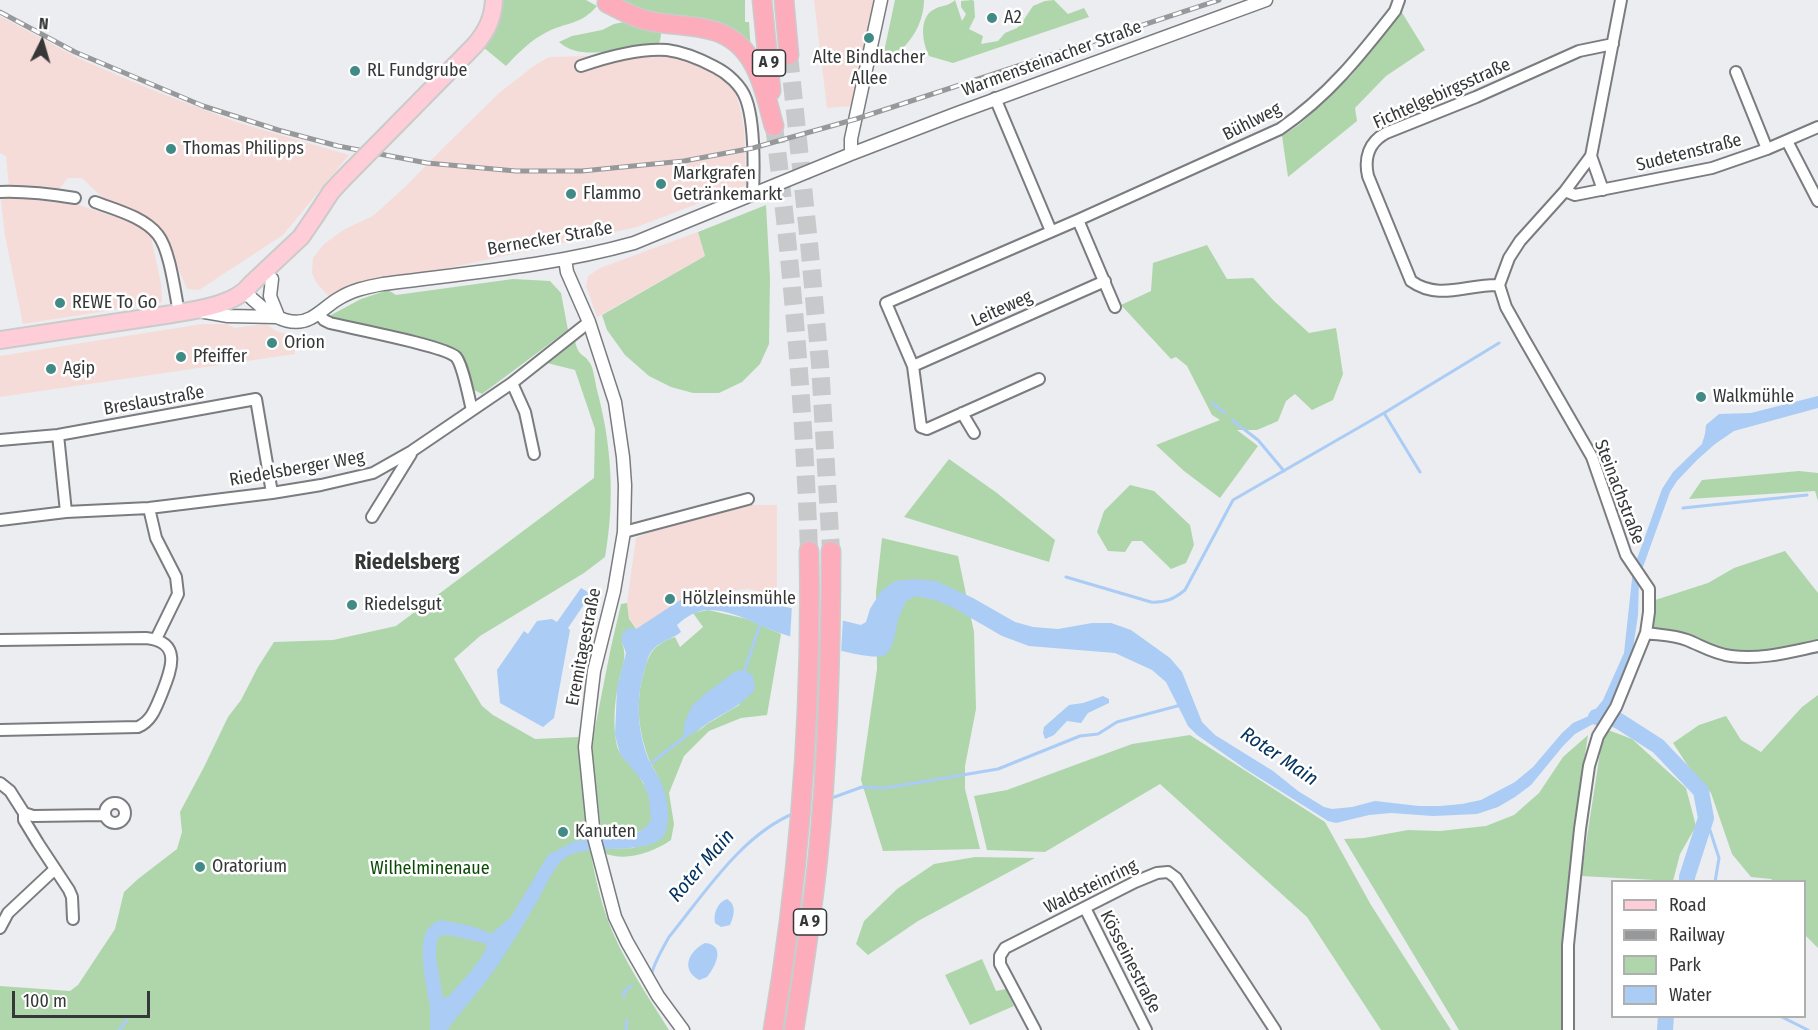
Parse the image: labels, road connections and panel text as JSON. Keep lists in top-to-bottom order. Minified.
{"streets":{"highway":["A 9"],"street":["Warmensteinacher Straße","Fichtelgebirgsstraße","Bühlweg","Sudetenstraße","Bernecker Straße","Leiteweg","Breslaustraße","Riedelsberger Weg","Steinachstraße","Eremitagestraße","Waldsteinring","Kösseinestraße"]},"crossings":[["Warmensteinacher Straße","Bernecker Straße"],["Fichtelgebirgsstraße","Steinachstraße"],["Bühlweg","Leiteweg"],["Bernecker Straße","Eremitagestraße"],["Breslaustraße","Riedelsberger Weg"],["Riedelsberger Weg","Eremitagestraße"],["Waldsteinring","Kösseinestraße"]],"districts":["Riedelsberg"],"water":["Roter Main"],"parks":["Wilhelminenaue"],"places":["A2","Alte Bindlacher Allee","RL Fundgrube","Thomas Philipps","Markgrafen Getränkemarkt","Flammo","REWE To Go","Orion","Pfeiffer","Agip","Walkmühle","Hölzleinsmühle","Riedelsgut","Kanuten","Oratorium"],"legend":["Road","Railway","Park","Water"],"scale_bar":"100 m","north":"top"}
